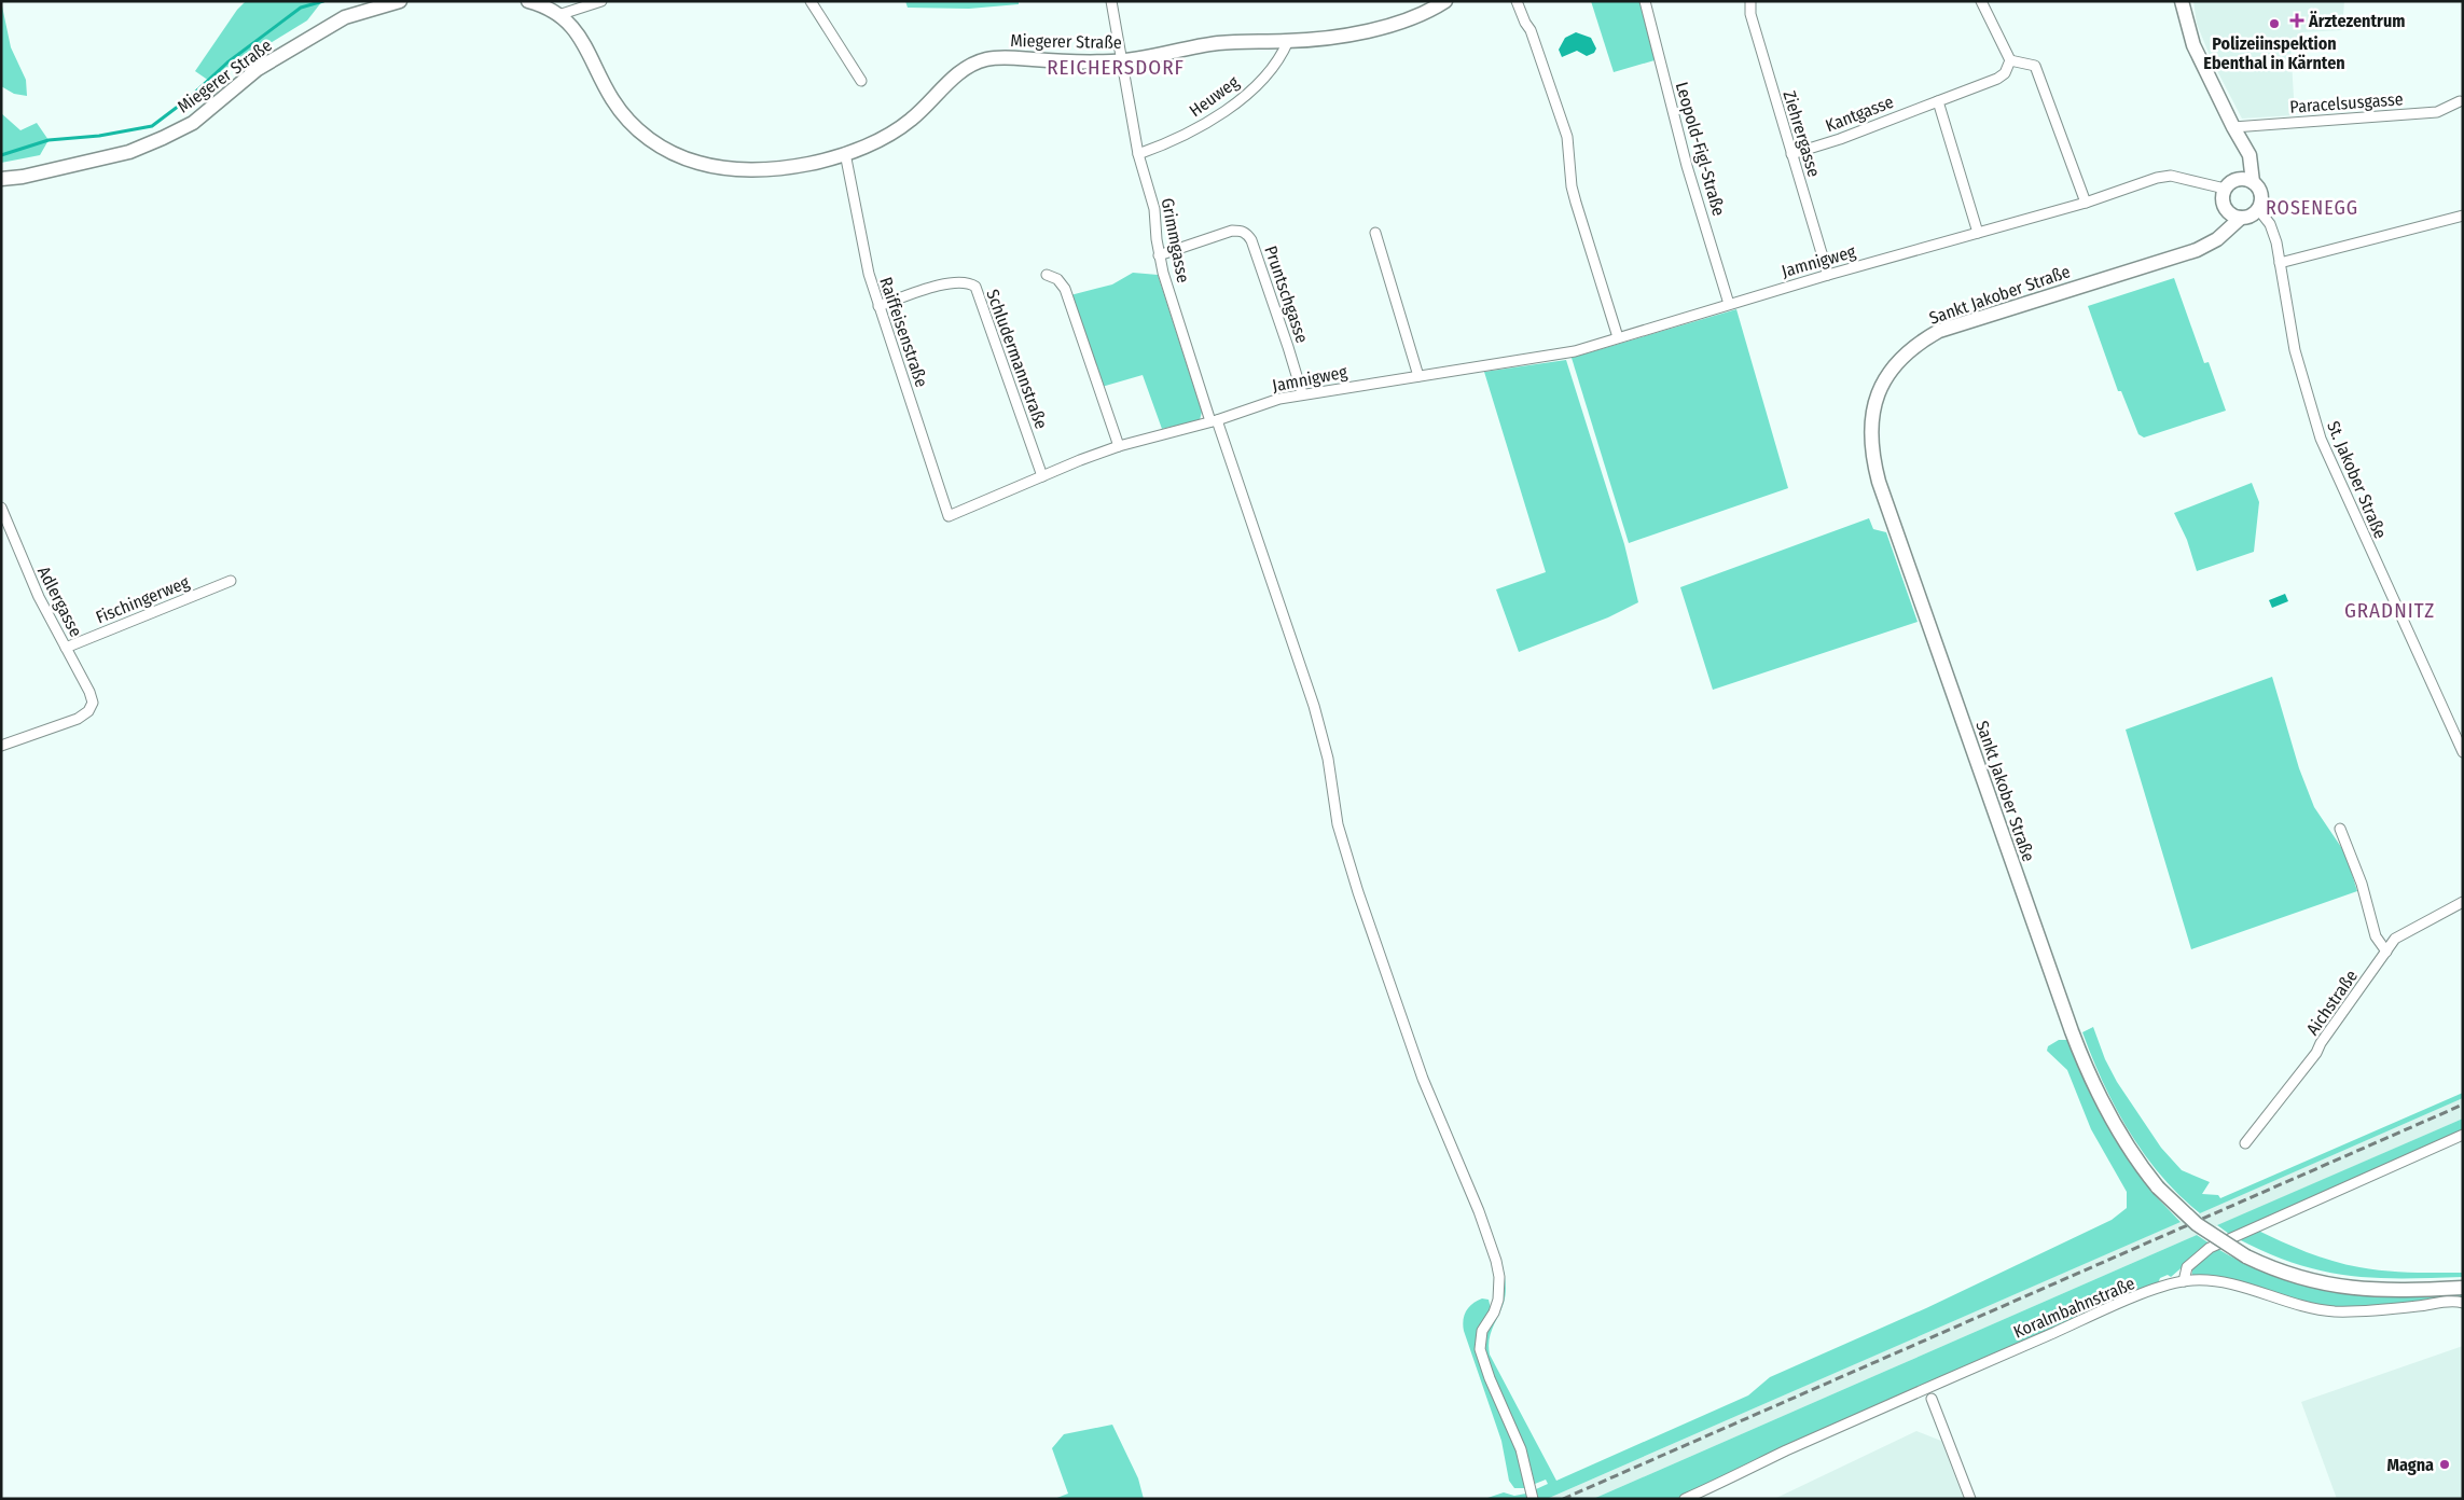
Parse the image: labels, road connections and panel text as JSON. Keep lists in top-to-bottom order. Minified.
{"streets":{"main road":["Miegerer Straße","Sankt Jakober Straße"],"street":["Heuweg","Paracelsusgasse","Kantgasse","Ziehrergasse","Leopold-Figl-Straße","Grimmgasse","Jamnigweg","Pruntschgasse","Raiffeisenstraße","Schludermannstraße","St. Jakober Straße","Fischingerweg","Adlergasse","Aichstraße","Koralmbahnstraße"]},"crossings":[["Miegerer Straße","Heuweg"],["Miegerer Straße","Grimmgasse"],["Miegerer Straße","Raiffeisenstraße"],["Heuweg","Grimmgasse"],["Kantgasse","Ziehrergasse"],["Ziehrergasse","Jamnigweg"],["Leopold-Figl-Straße","Jamnigweg"],["Grimmgasse","Jamnigweg"],["Grimmgasse","Pruntschgasse"],["Jamnigweg","Pruntschgasse"],["Jamnigweg","Sankt Jakober Straße"],["Jamnigweg","Raiffeisenstraße"],["Jamnigweg","Schludermannstraße"],["Jamnigweg","St. Jakober Straße"],["Sankt Jakober Straße","St. Jakober Straße"],["Raiffeisenstraße","Schludermannstraße"],["Fischingerweg","Adlergasse"]],"districts":["REICHERSDORF","ROSENEGG","GRADNITZ"],"places":{"health":["Ärztezentrum"],"other":["Polizeiinspektion Ebenthal in Kärnten","Magna"]}}
